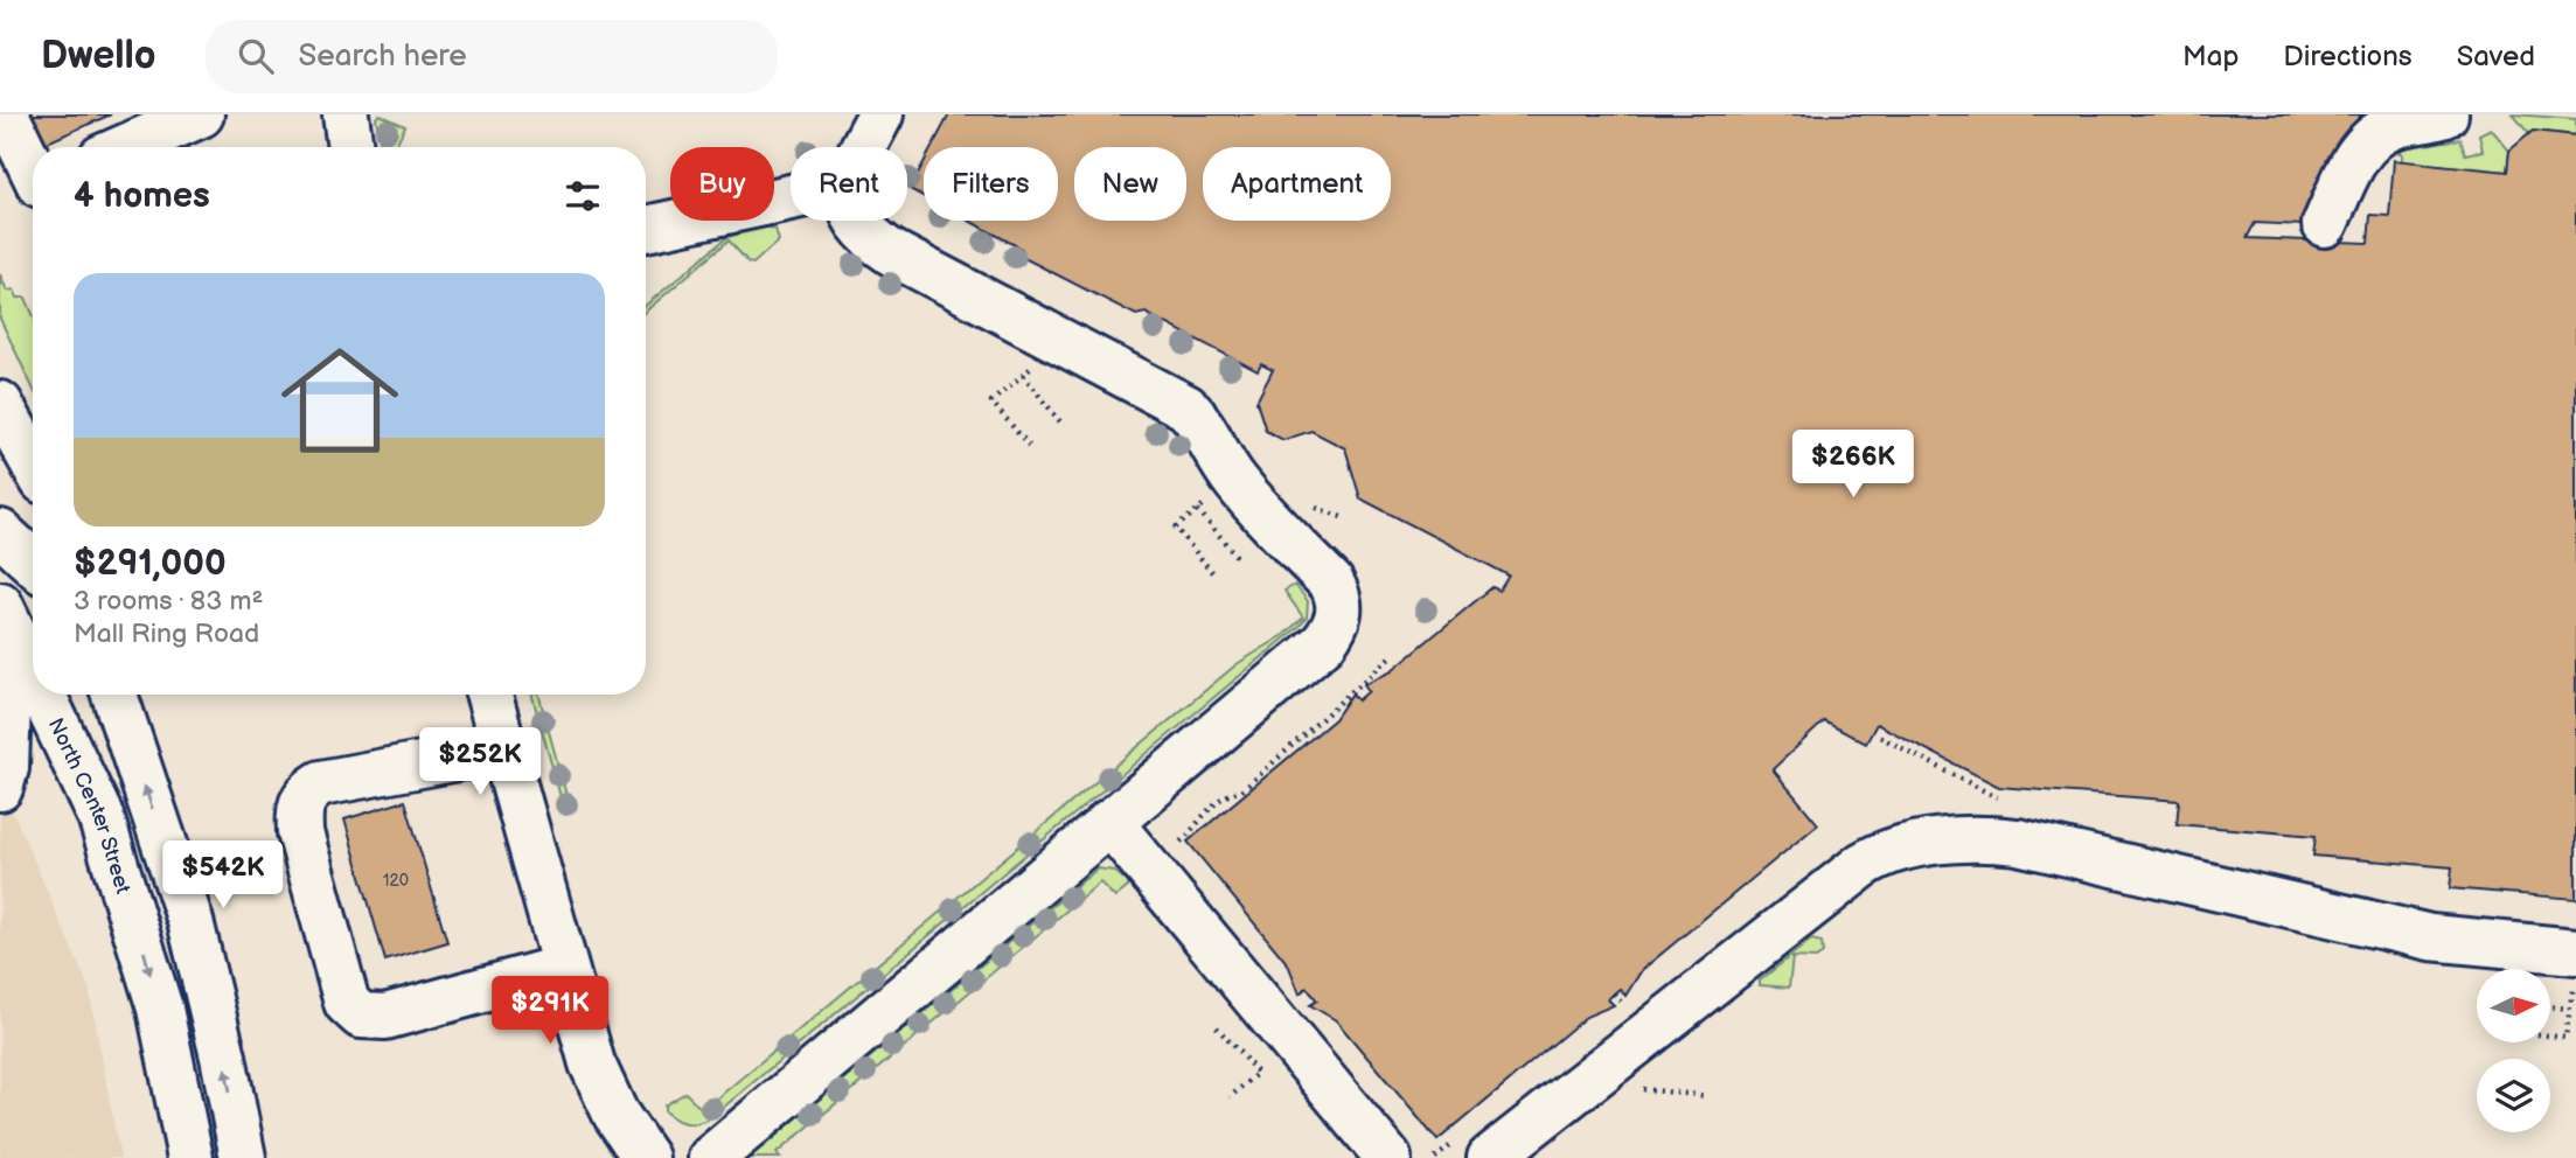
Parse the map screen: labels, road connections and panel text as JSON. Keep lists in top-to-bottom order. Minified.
{"streets":{"street":["North Center Street"]},"house_numbers":["120"],"north":"right","page":{"header":"Dwello","search":"Search here","nav":["Map","Directions","Saved"],"chip":["Buy","Rent","Filters","New","Apartment"],"heading":"4 homes","list":[{"name":"$291,000","note":"3 rooms · 83 m² · Mall Ring Road"}],"price":["$266K","$252K","$542K","$291K"]}}
